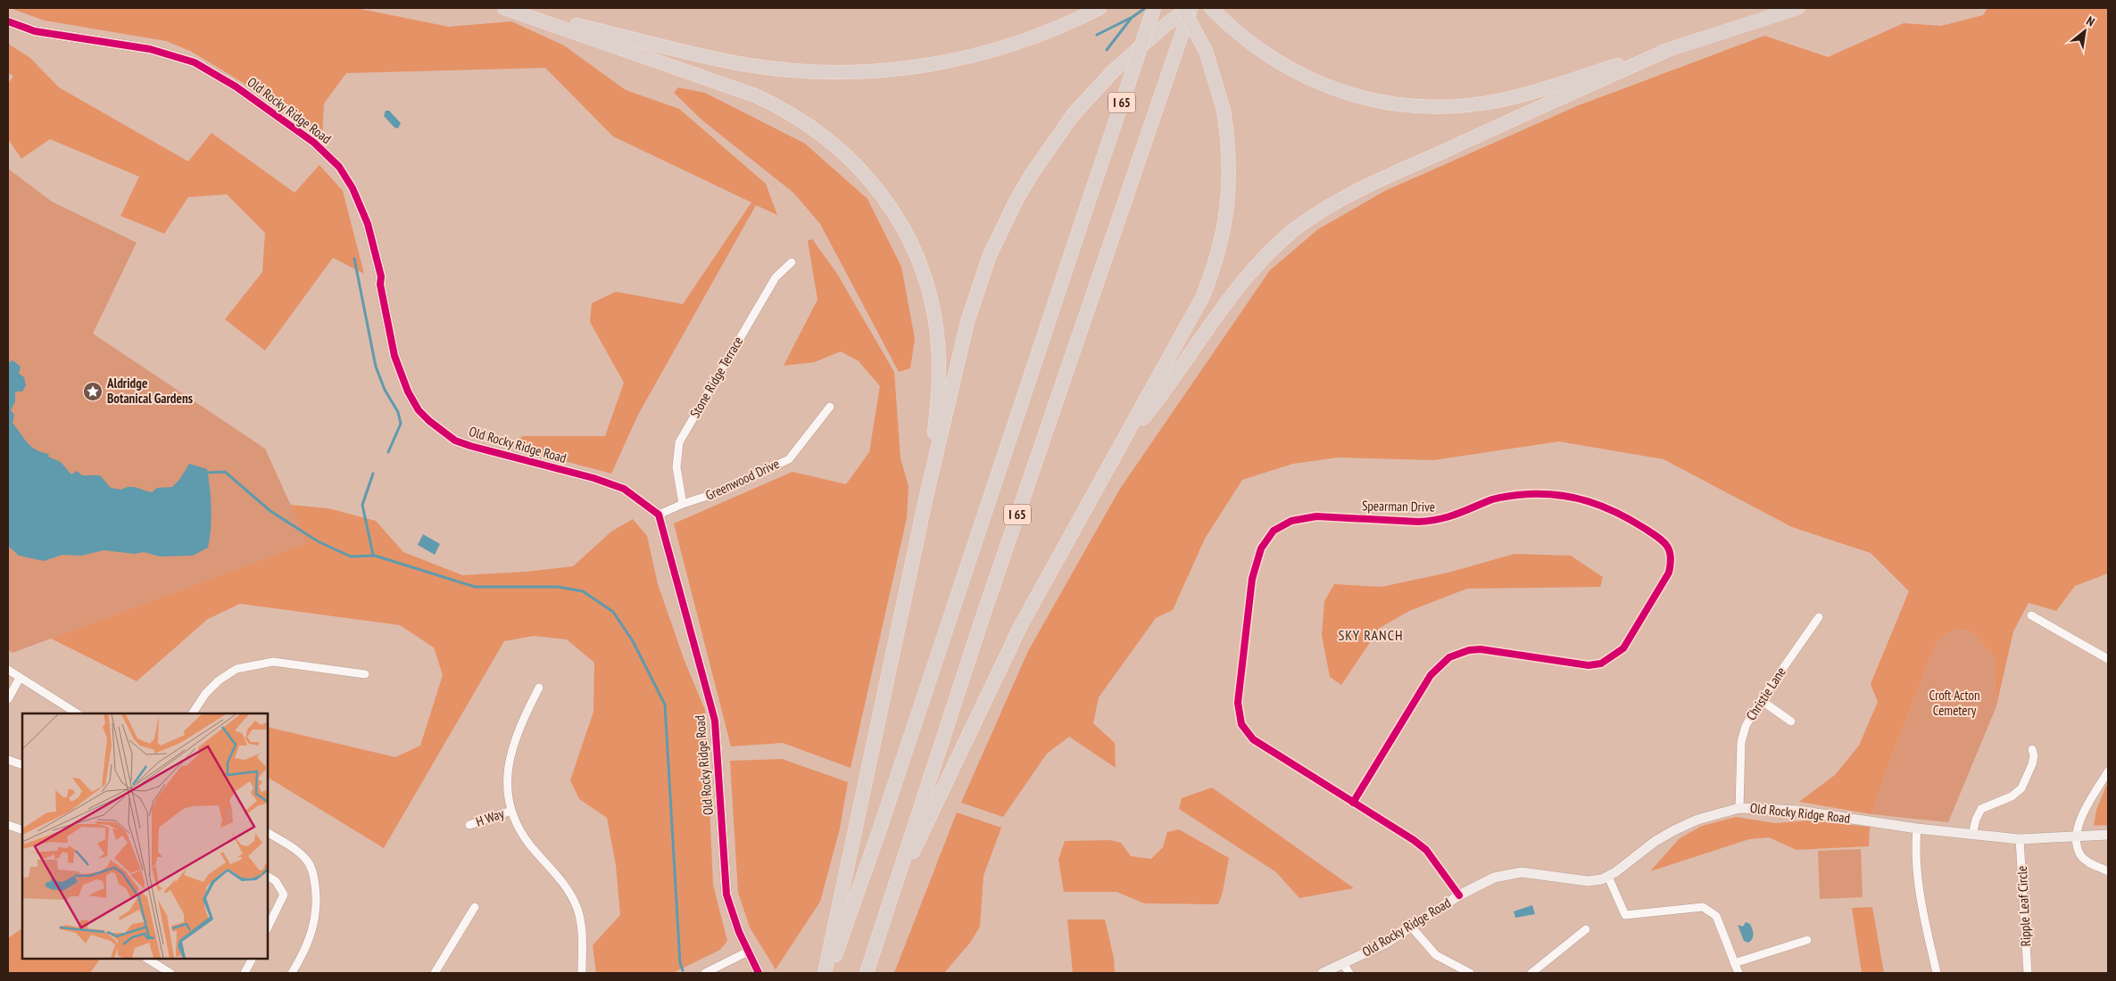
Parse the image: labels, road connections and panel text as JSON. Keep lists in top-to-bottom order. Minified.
{"streets":{"highway":["I 65"],"street":["Old Rocky Ridge Road","Stone Ridge Terrace","Greenwood Drive","Spearman Drive","Christie Lane","H Way","Ripple Leaf Circle"]},"crossings":[["Old Rocky Ridge Road","Greenwood Drive"],["Old Rocky Ridge Road","Spearman Drive"],["Old Rocky Ridge Road","Christie Lane"],["Old Rocky Ridge Road","Ripple Leaf Circle"],["Stone Ridge Terrace","Greenwood Drive"]],"districts":["SKY RANCH"],"parks":["Croft Acton Cemetery"],"places":{"place":["Aldridge Botanical Gardens"]},"north":"top right"}
